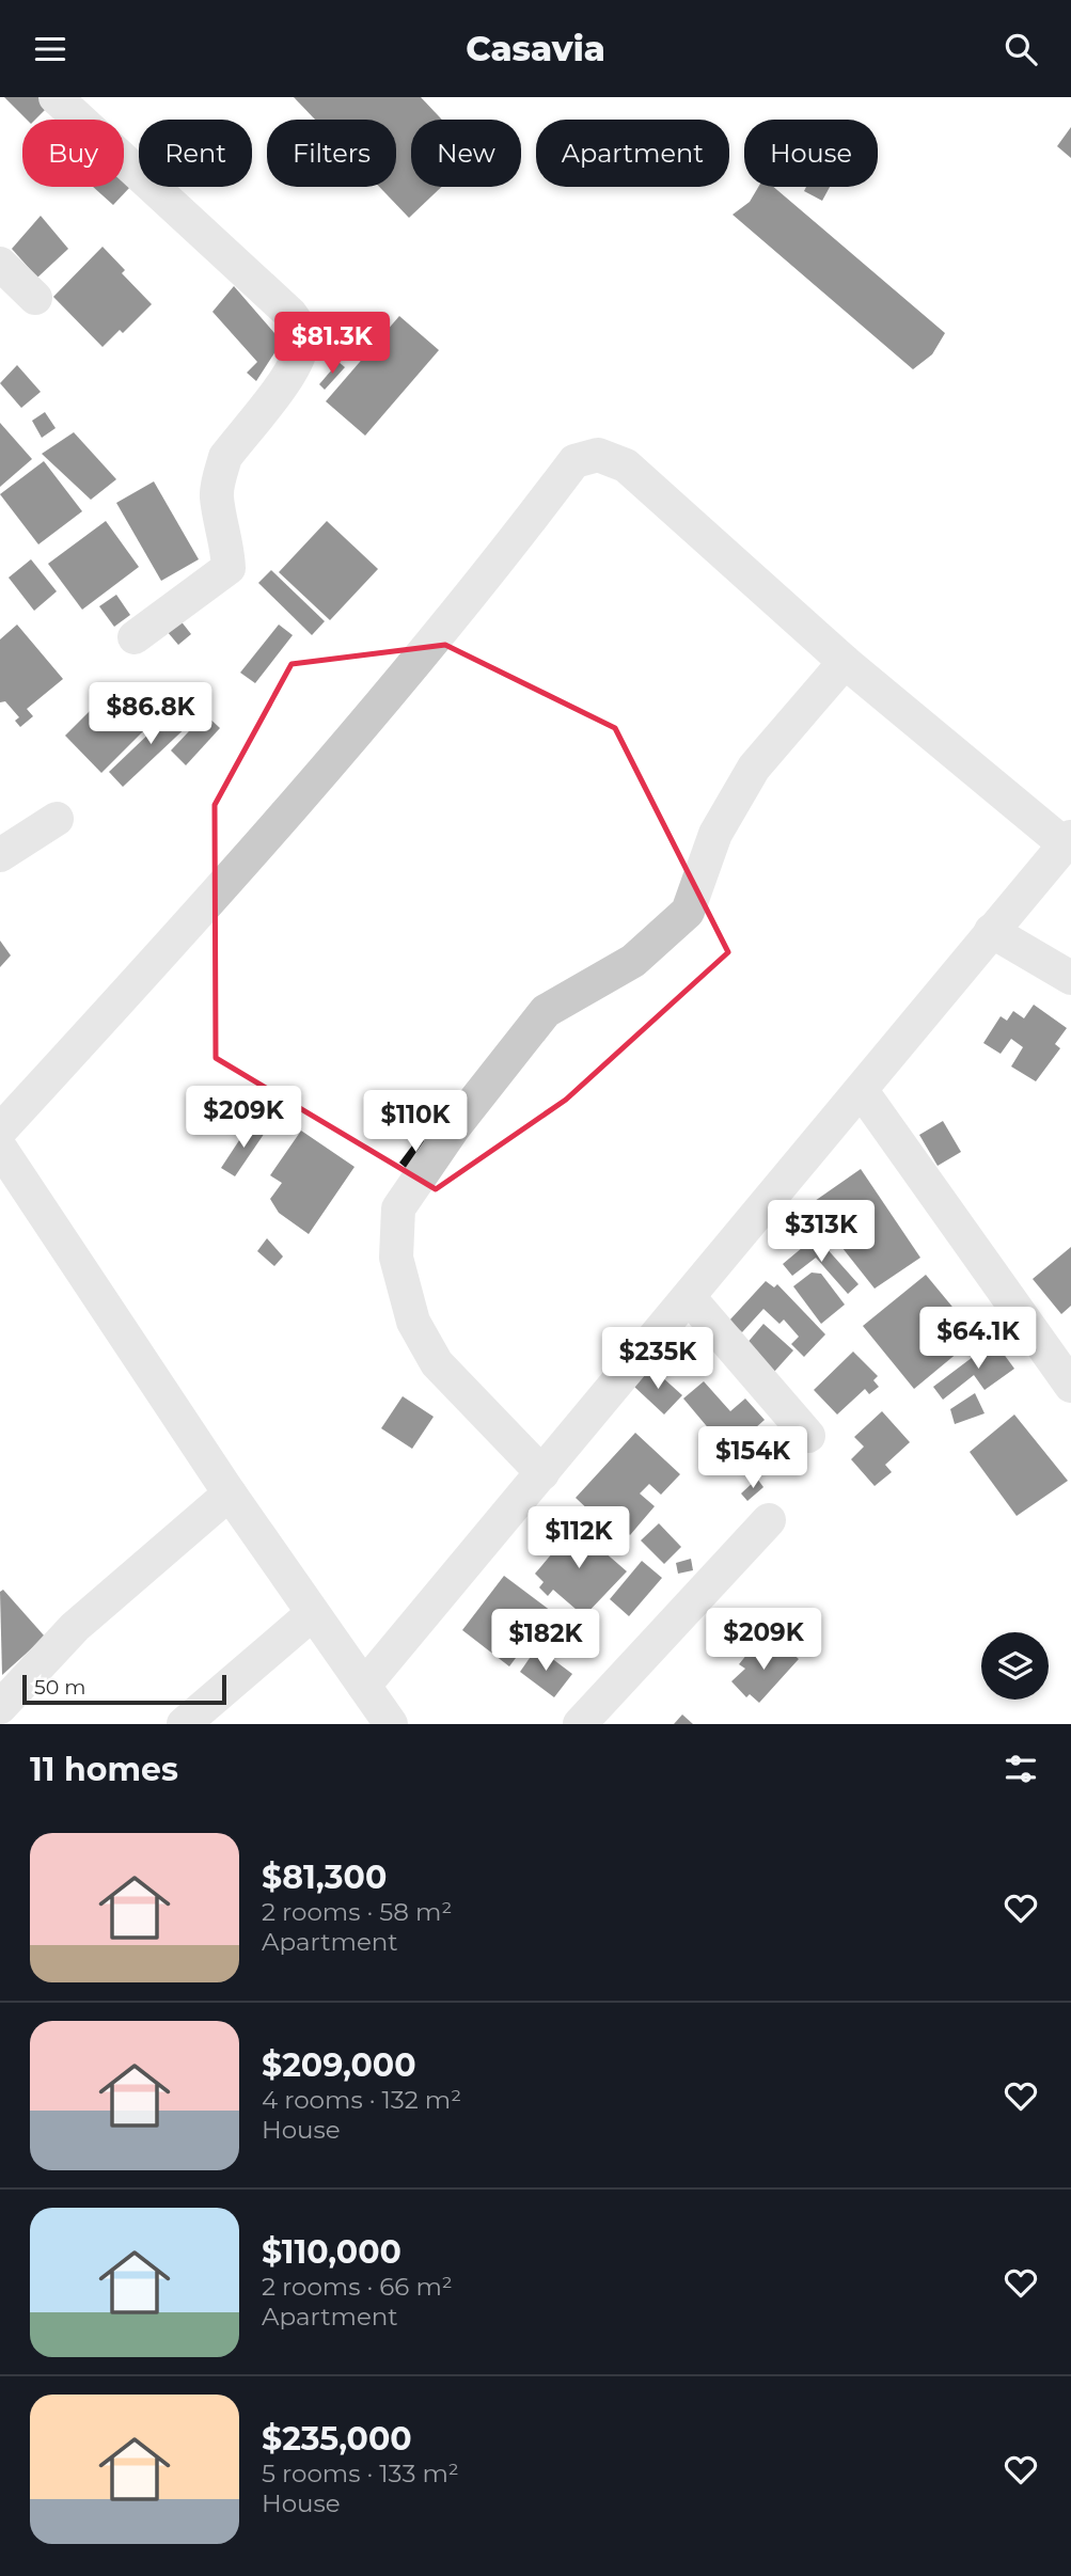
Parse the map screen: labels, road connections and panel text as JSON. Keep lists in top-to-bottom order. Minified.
{"scale_bar":"50 m","page":{"header":"Casavia","chip":["Buy","Rent","Filters","New","Apartment","House"],"price":["$81.3K","$86.8K","$209K","$110K","$313K","$64.1K","$235K","$154K","$112K","$209K","$182K"],"scale":"50 m","heading":"11 homes","list":[{"name":"$81,300","note":"2 rooms · 58 m² · Apartment"},{"name":"$209,000","note":"4 rooms · 132 m² · House"},{"name":"$110,000","note":"2 rooms · 66 m² · Apartment"},{"name":"$235,000","note":"5 rooms · 133 m² · House"}]}}
